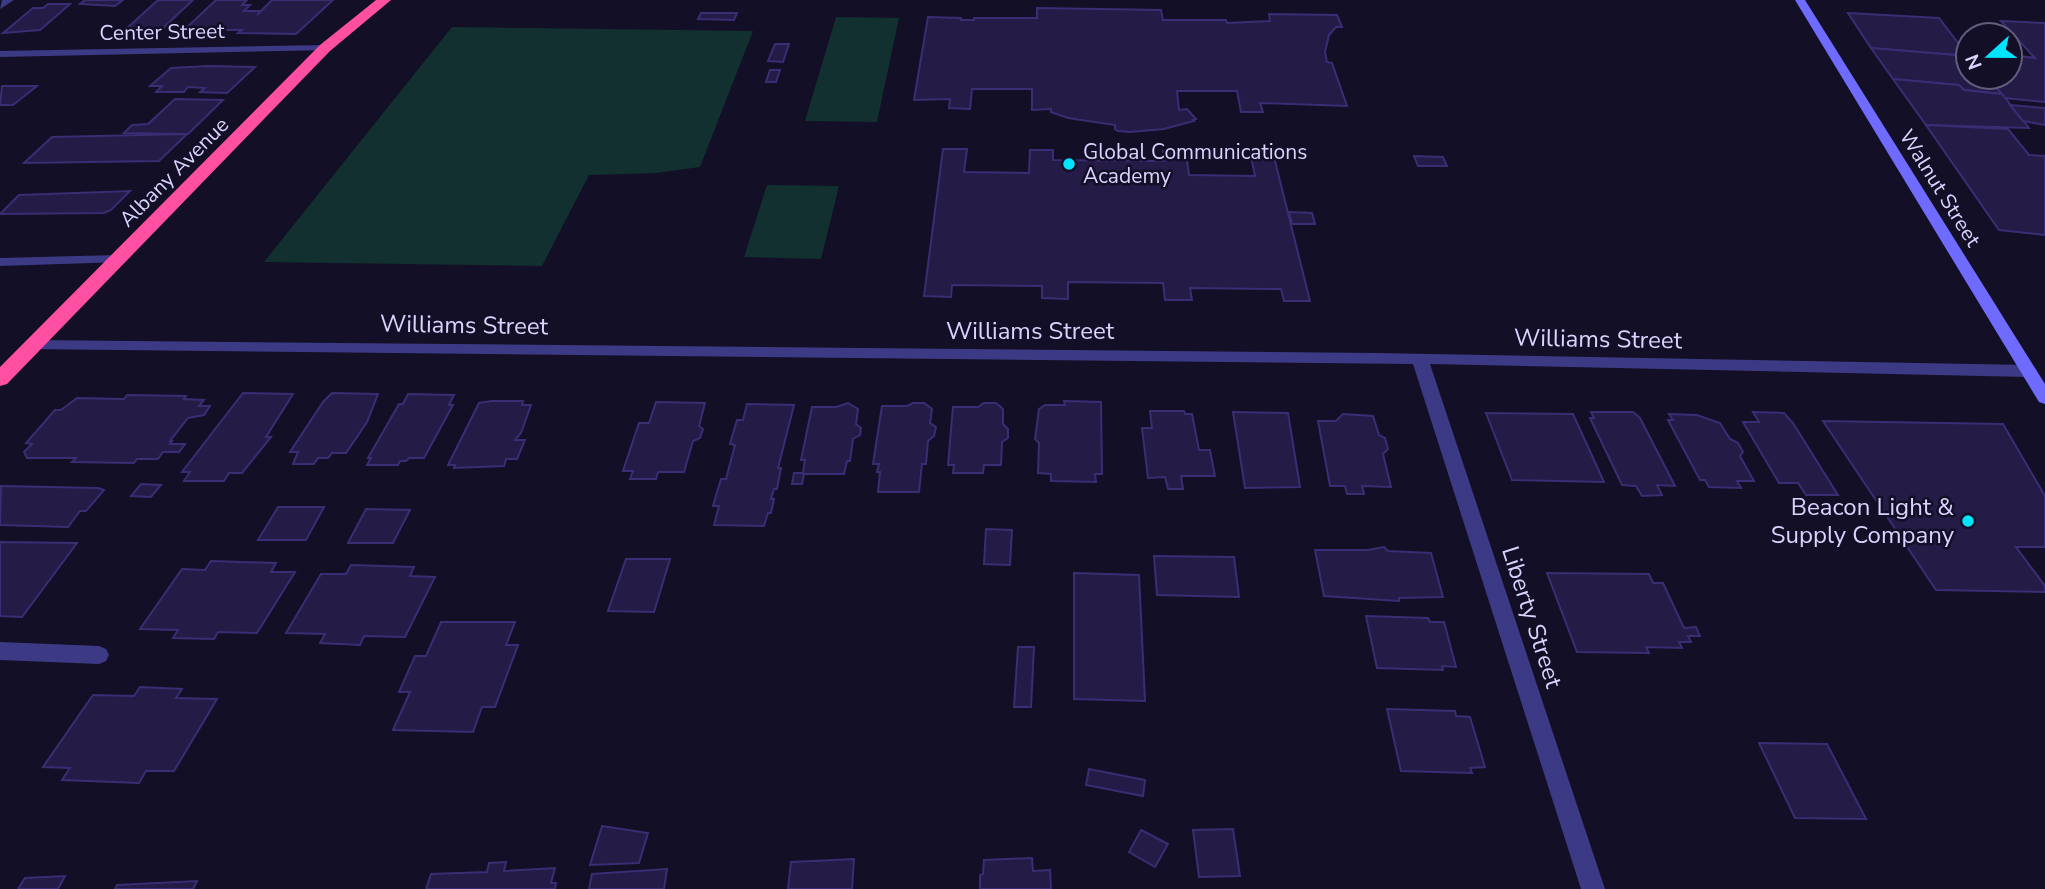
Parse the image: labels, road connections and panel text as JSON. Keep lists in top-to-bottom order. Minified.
{"streets":{"highway":["Albany Avenue"],"street":["Center Street","Walnut Street","Williams Street","Liberty Street"]},"crossings":[["Center Street","Albany Avenue"],["Albany Avenue","Williams Street"],["Walnut Street","Williams Street"],["Williams Street","Liberty Street"]],"places":["Global Communications Academy","Beacon Light & Supply Company"],"north":"left"}
